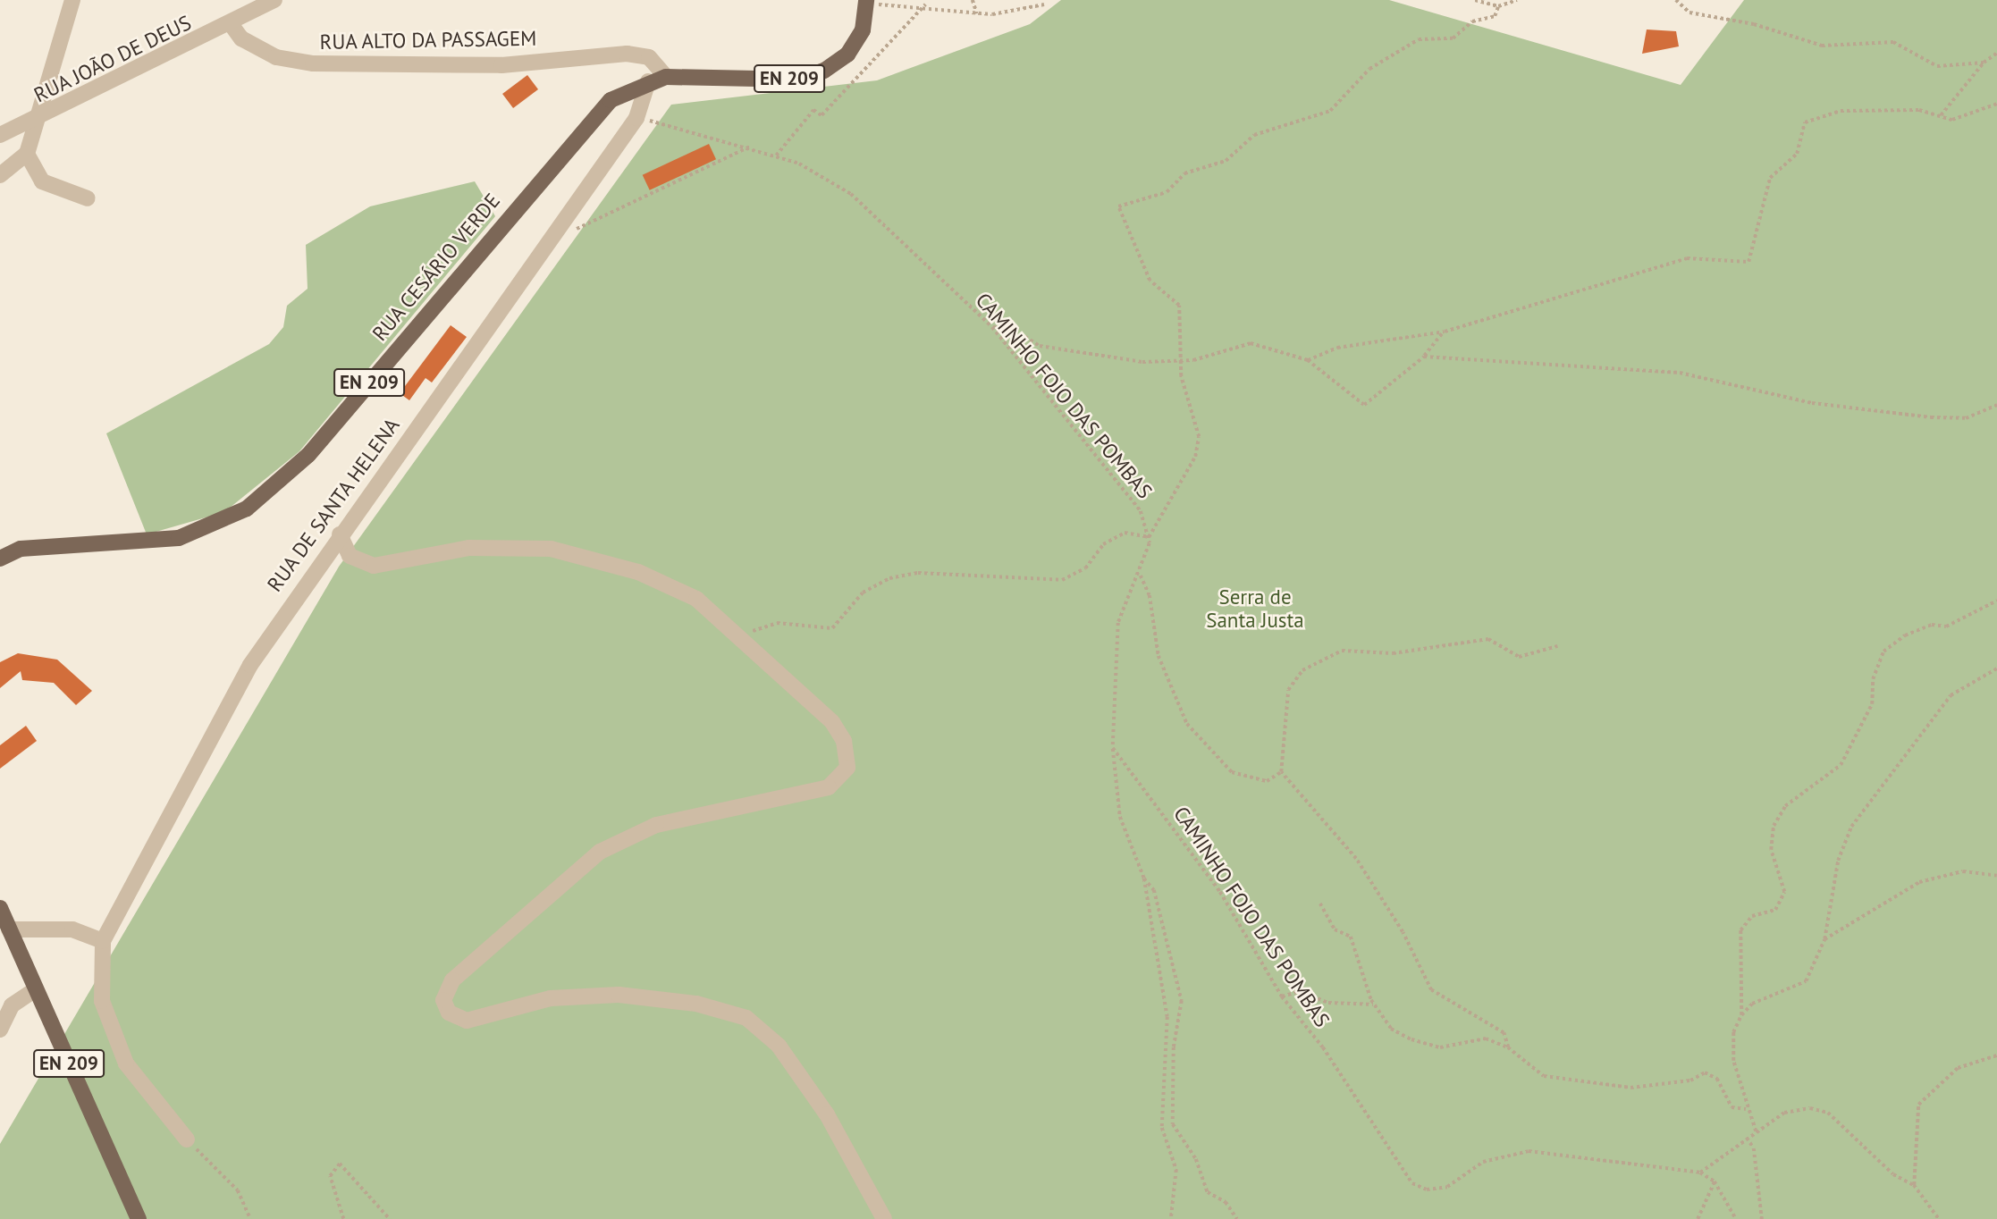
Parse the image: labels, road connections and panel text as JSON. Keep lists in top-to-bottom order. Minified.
{"streets":{"main road":["EN 209","RUA CESÁRIO VERDE"],"street":["RUA ALTO DA PASSAGEM","RUA JOÃO DE DEUS","RUA DE SANTA HELENA"],"path":["CAMINHO FOJO DAS POMBAS"]},"crossings":[["RUA ALTO DA PASSAGEM","RUA JOÃO DE DEUS"],["RUA ALTO DA PASSAGEM","EN 209"],["RUA ALTO DA PASSAGEM","RUA CESÁRIO VERDE"],["EN 209","RUA CESÁRIO VERDE"],["RUA CESÁRIO VERDE","RUA DE SANTA HELENA"],["CAMINHO FOJO DAS POMBAS","RUA DE SANTA HELENA"]],"parks":["Serra de Santa Justa"]}
